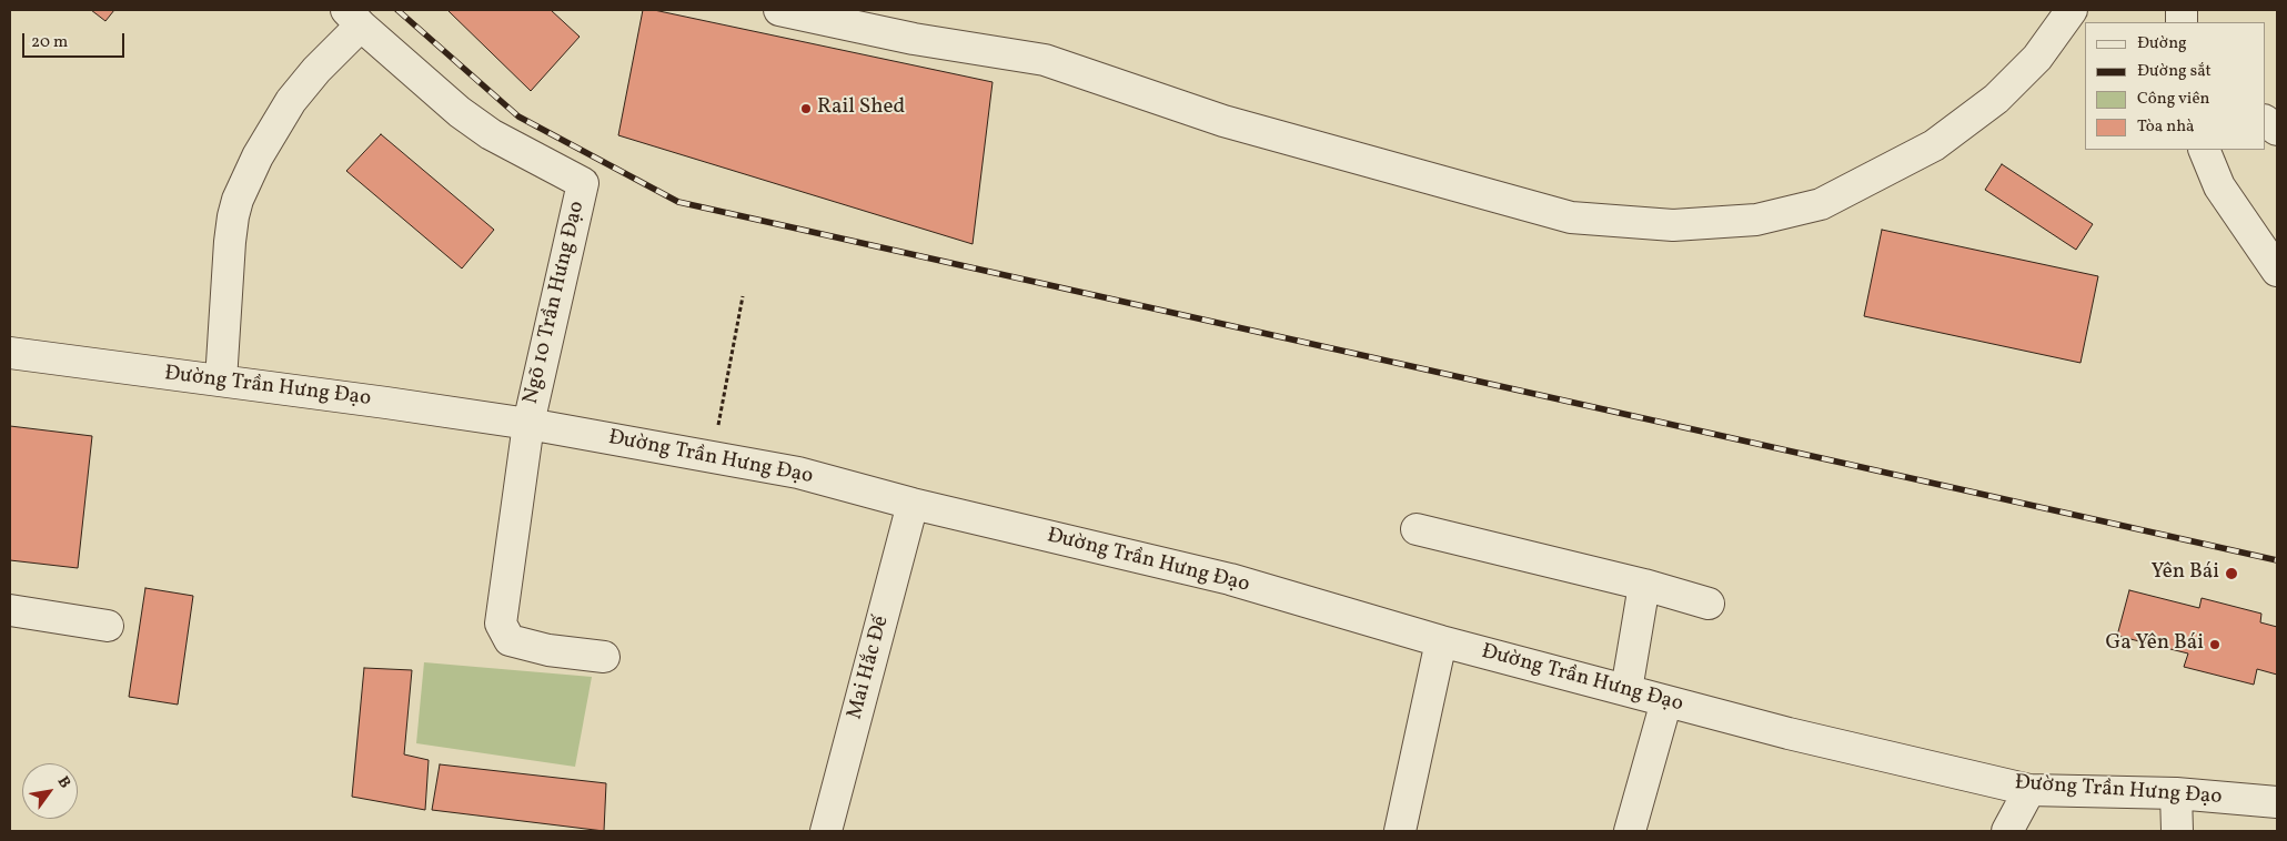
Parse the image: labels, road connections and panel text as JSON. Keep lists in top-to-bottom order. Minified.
{"streets":{"street":["Ngõ 10 Trần Hưng Đạo","Đường Trần Hưng Đạo","Mai Hắc Đế"]},"crossings":[["Ngõ 10 Trần Hưng Đạo","Đường Trần Hưng Đạo"],["Đường Trần Hưng Đạo","Mai Hắc Đế"]],"places":["Rail Shed","Yên Bái","Ga Yên Bái"],"legend":["Đường","Đường sắt","Công viên","Tòa nhà"],"scale_bar":"20 m","north":"top right"}
